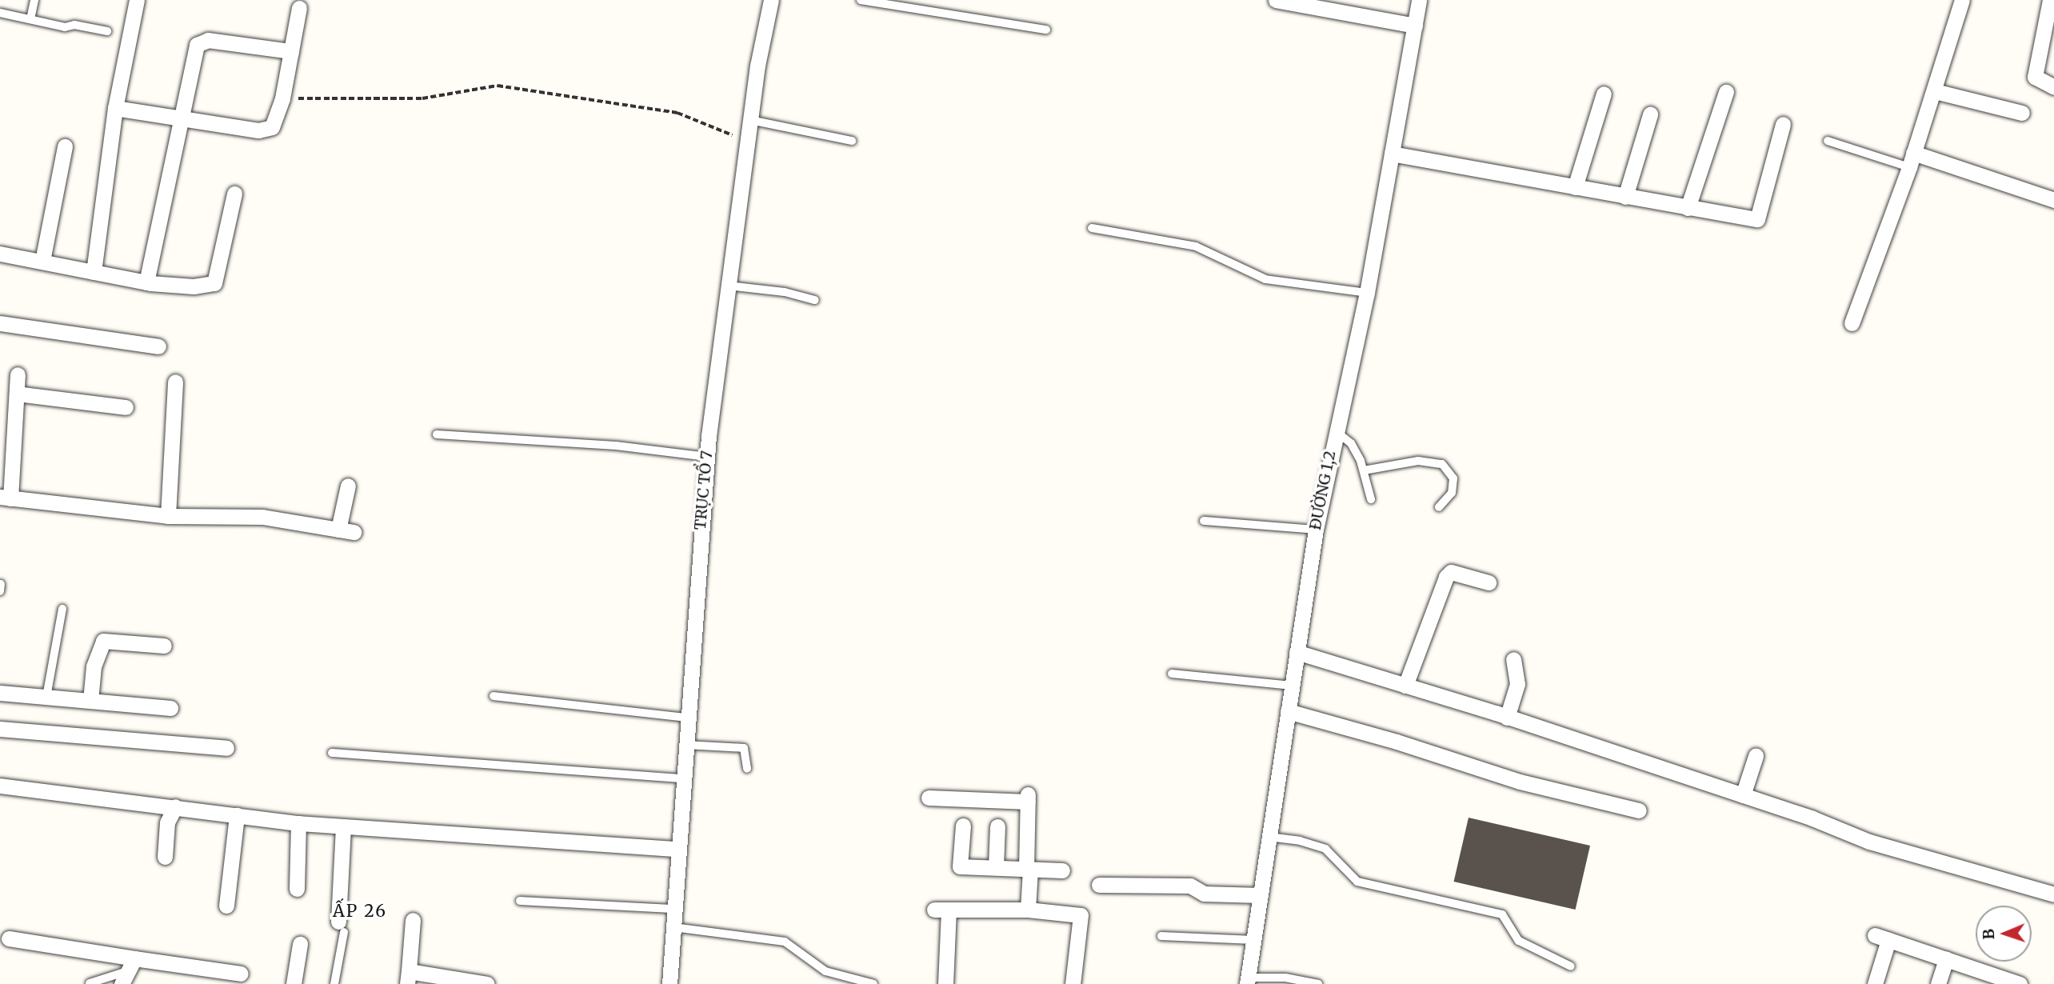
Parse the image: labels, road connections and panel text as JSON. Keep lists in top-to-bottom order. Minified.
{"streets":{"street":["TRỤC TỔ 7","ĐƯỜNG 1,2"]},"districts":["ẤP 26"],"north":"left"}
